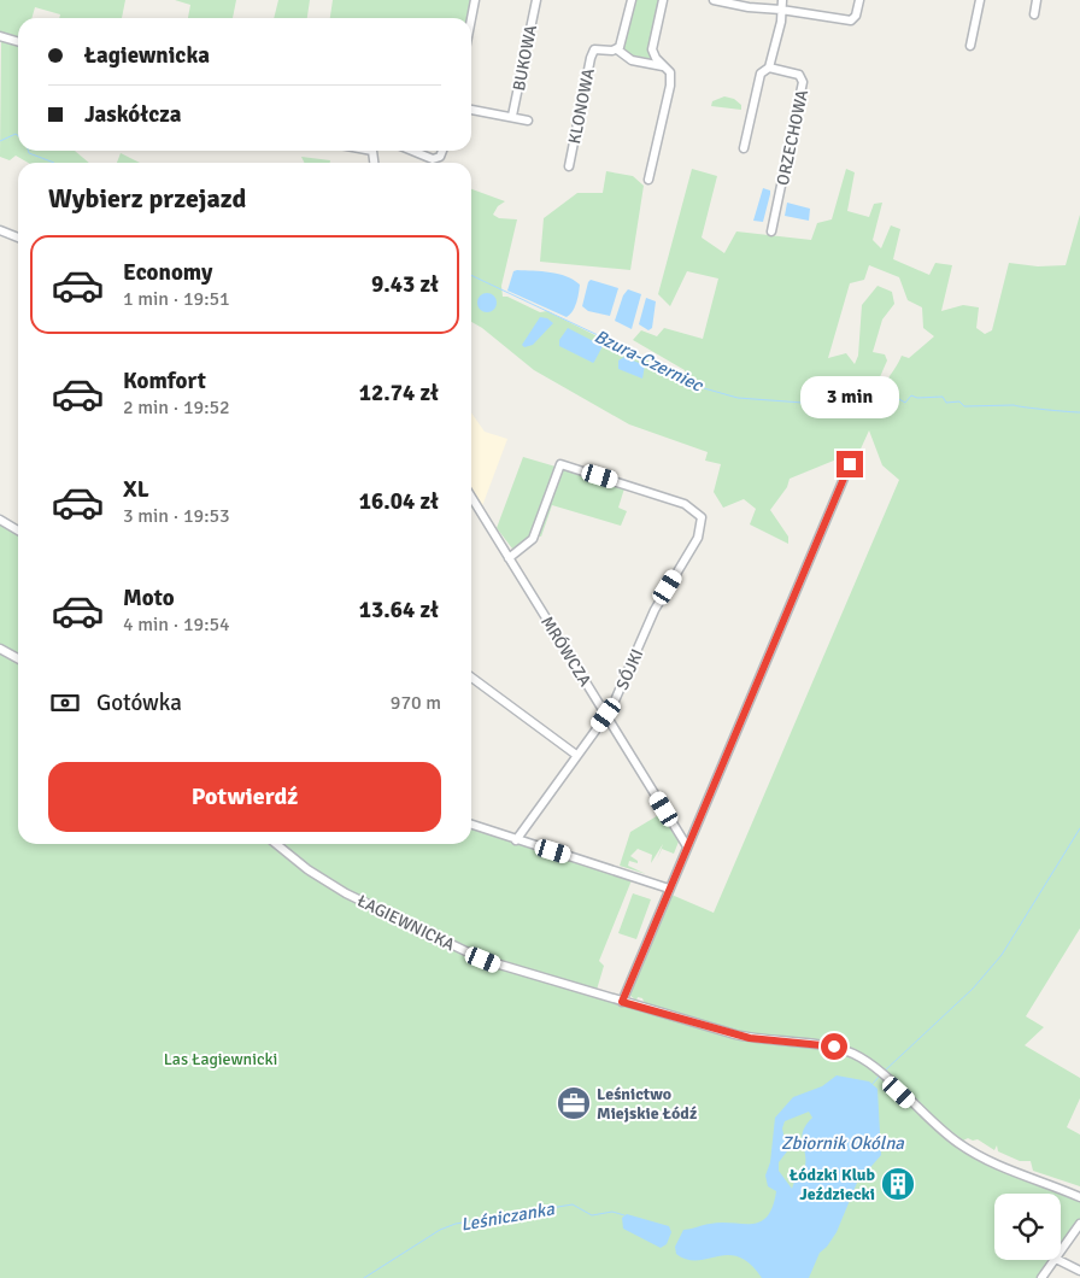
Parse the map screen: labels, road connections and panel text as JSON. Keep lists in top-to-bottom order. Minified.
{"streets":{"street":["BUKOWA","KLONOWA","ORZECHOWA","MRÓWCZA","SÓJKI","ŁAGIEWNICKA"]},"crossings":[["MRÓWCZA","SÓJKI"]],"water":["Bzura-Czerniec","Zbiornik Okólna","Leśniczanka"],"parks":["Las Łagiewnicki"],"places":{"office":["Leśnictwo Miejskie Łódź"],"building":["Łódzki Klub Jeździecki"]},"page":{"banner":["Łagiewnicka","Jaskółcza"],"heading":"Wybierz przejazd","list":[{"name":"Economy","note":"1 min · 19:51","value":"9.43 zł"},{"name":"Komfort","note":"2 min · 19:52","value":"12.74 zł"},{"name":"XL","note":"3 min · 19:53","value":"16.04 zł"},{"name":"Moto","note":"4 min · 19:54","value":"13.64 zł"}],"bubble":"3 min","pay":["Gotówka","970 m"],"buttons":"Potwierdź"}}
